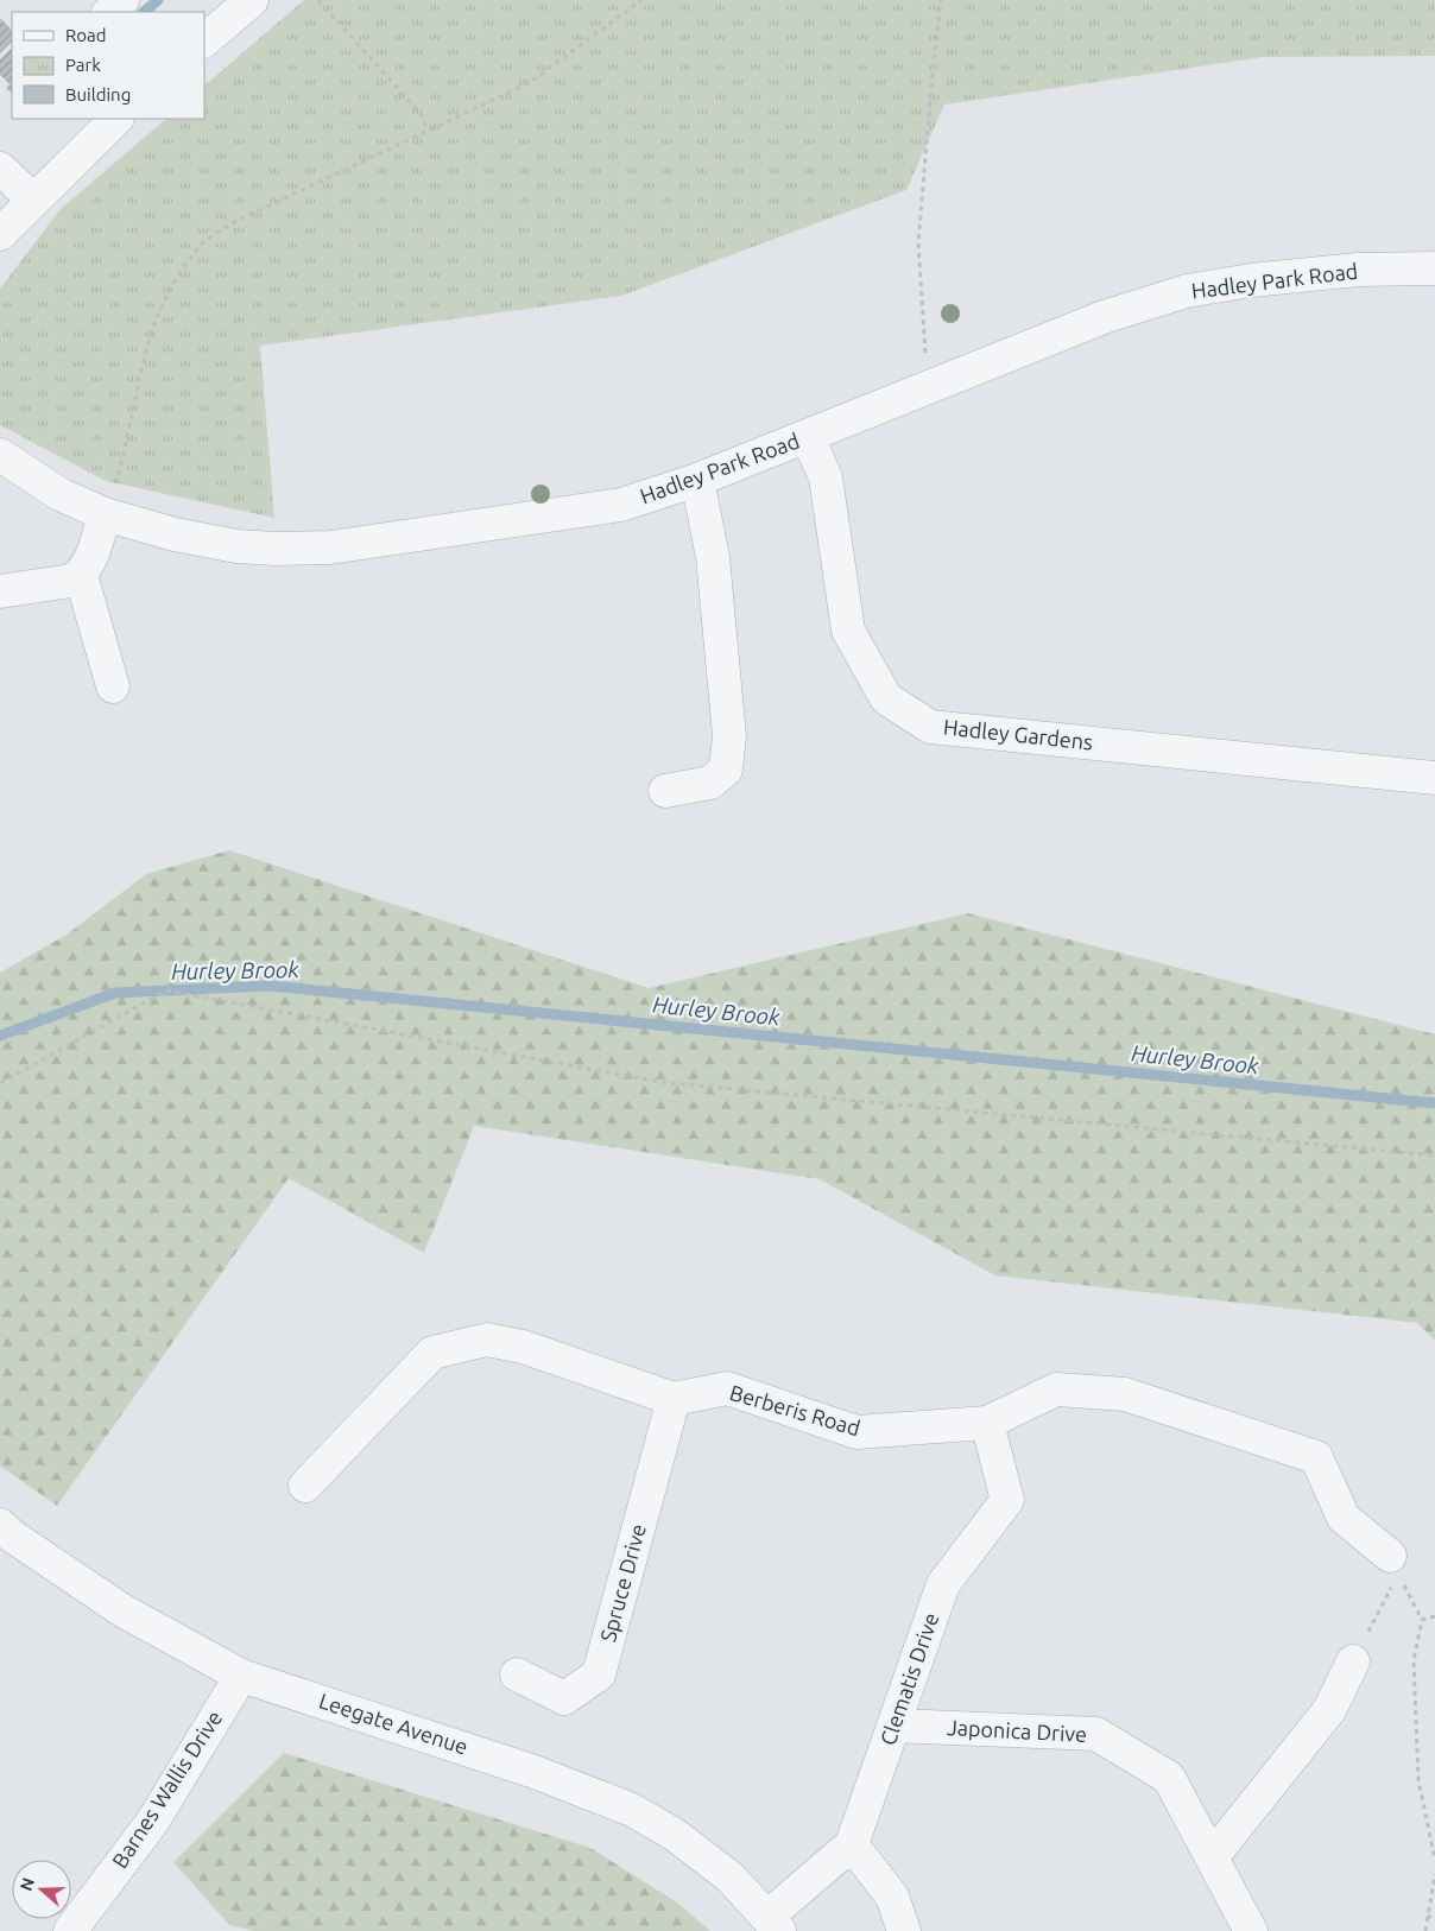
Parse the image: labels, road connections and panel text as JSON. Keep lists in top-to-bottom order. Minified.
{"streets":{"street":["Hadley Park Road","Hadley Gardens","Berberis Road","Spruce Drive","Clematis Drive","Leegate Avenue","Japonica Drive","Barnes Wallis Drive"]},"crossings":[["Hadley Park Road","Hadley Gardens"],["Berberis Road","Spruce Drive"],["Berberis Road","Clematis Drive"],["Clematis Drive","Leegate Avenue"],["Clematis Drive","Japonica Drive"],["Leegate Avenue","Barnes Wallis Drive"]],"water":["Hurley Brook"],"legend":["Road","Park","Building"],"north":"left"}
